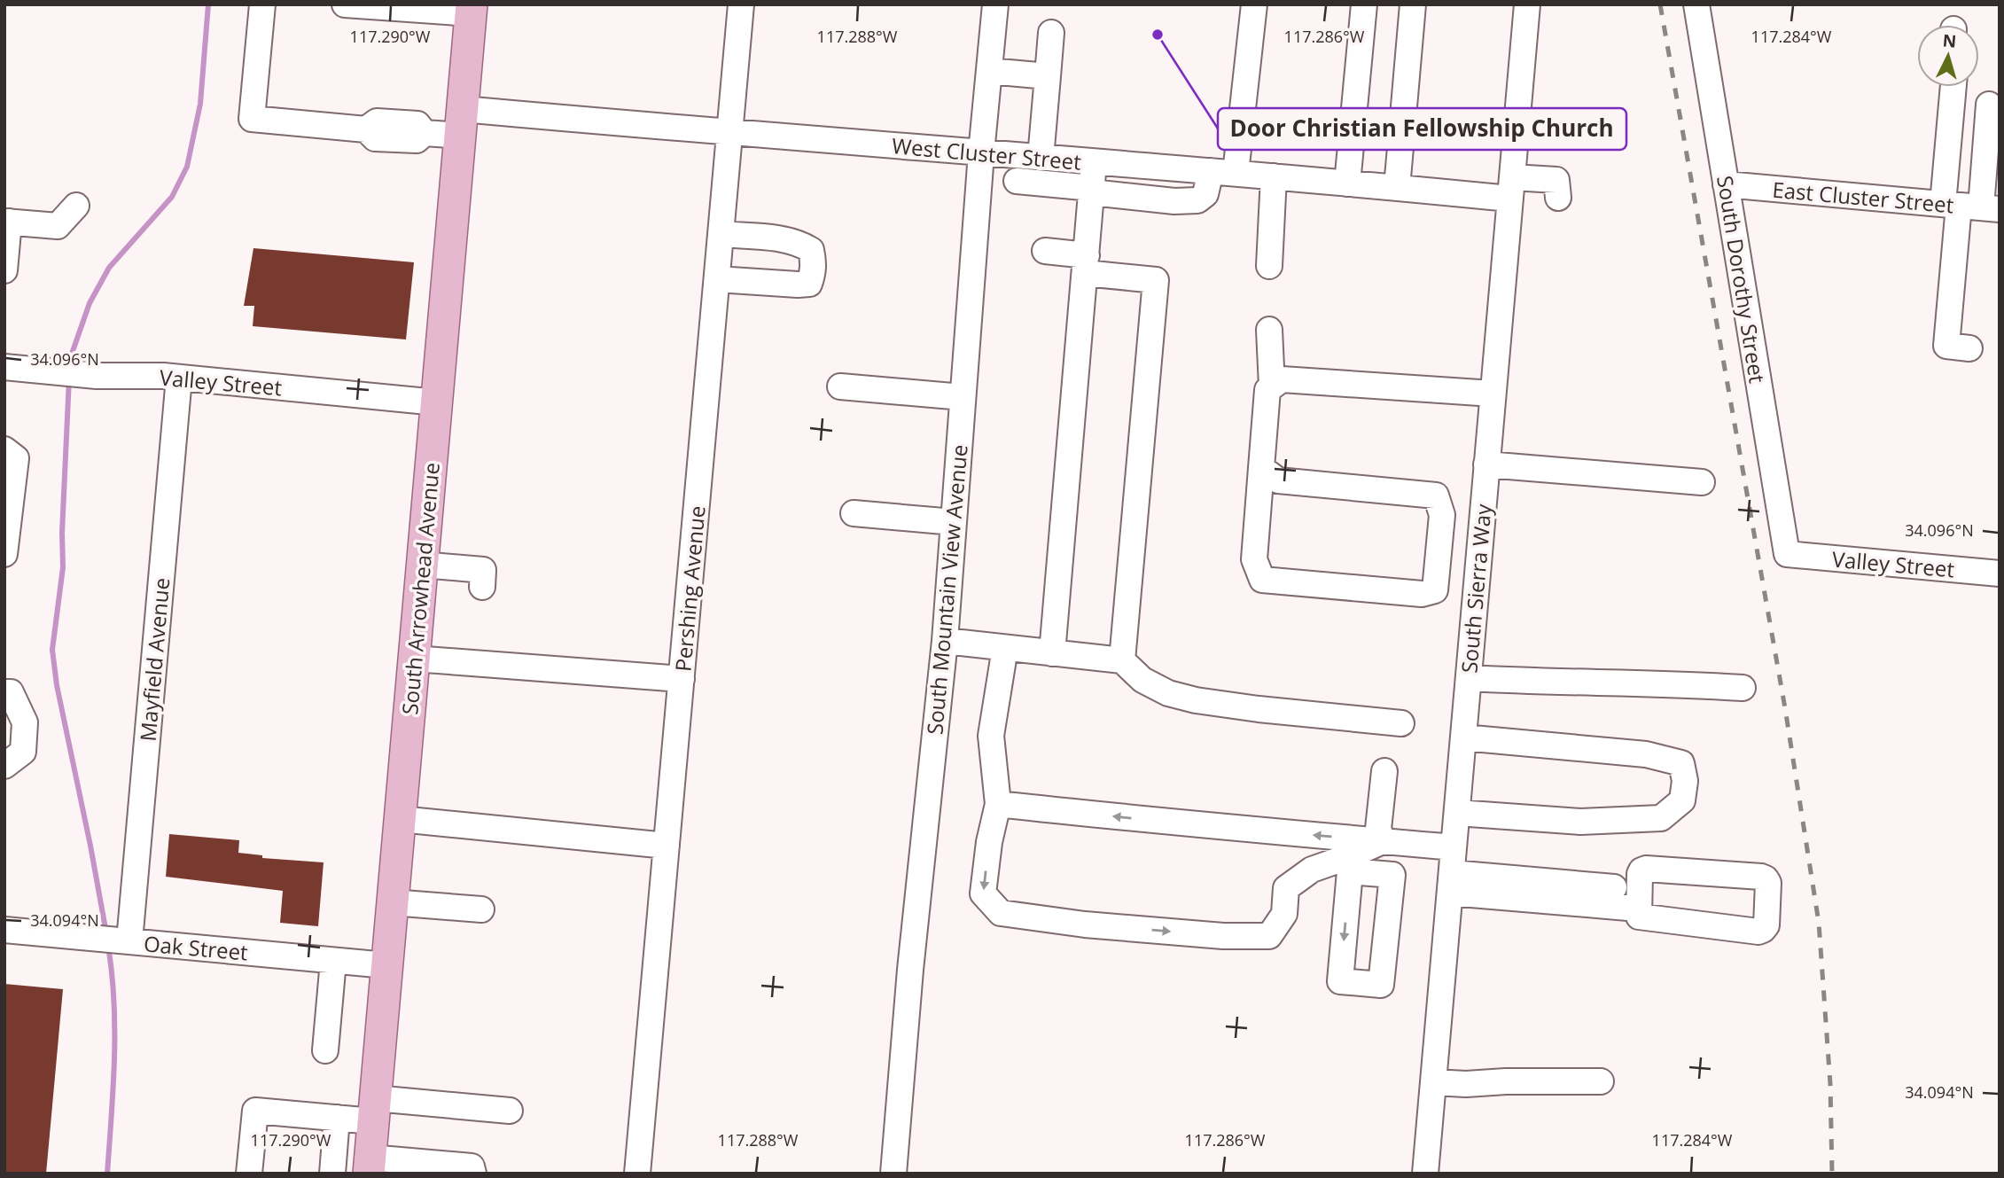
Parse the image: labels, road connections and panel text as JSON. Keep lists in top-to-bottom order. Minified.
{"streets":{"main road":["South Arrowhead Avenue"],"street":["West Cluster Street","East Cluster Street","South Dorothy Street","Valley Street","Pershing Avenue","South Sierra Way","South Mountain View Avenue","Mayfield Avenue","Oak Street"]},"crossings":[["West Cluster Street","South Arrowhead Avenue"],["West Cluster Street","Pershing Avenue"],["West Cluster Street","South Sierra Way"],["West Cluster Street","South Mountain View Avenue"],["East Cluster Street","South Dorothy Street"],["South Dorothy Street","Valley Street"],["Valley Street","South Arrowhead Avenue"],["Valley Street","Mayfield Avenue"],["South Arrowhead Avenue","Oak Street"],["Mayfield Avenue","Oak Street"]],"places":["Door Christian Fellowship Church"],"north":"top","coordinates":["117.290°W","117.288°W","117.286°W","117.284°W","34.096°N","34.094°N"]}
